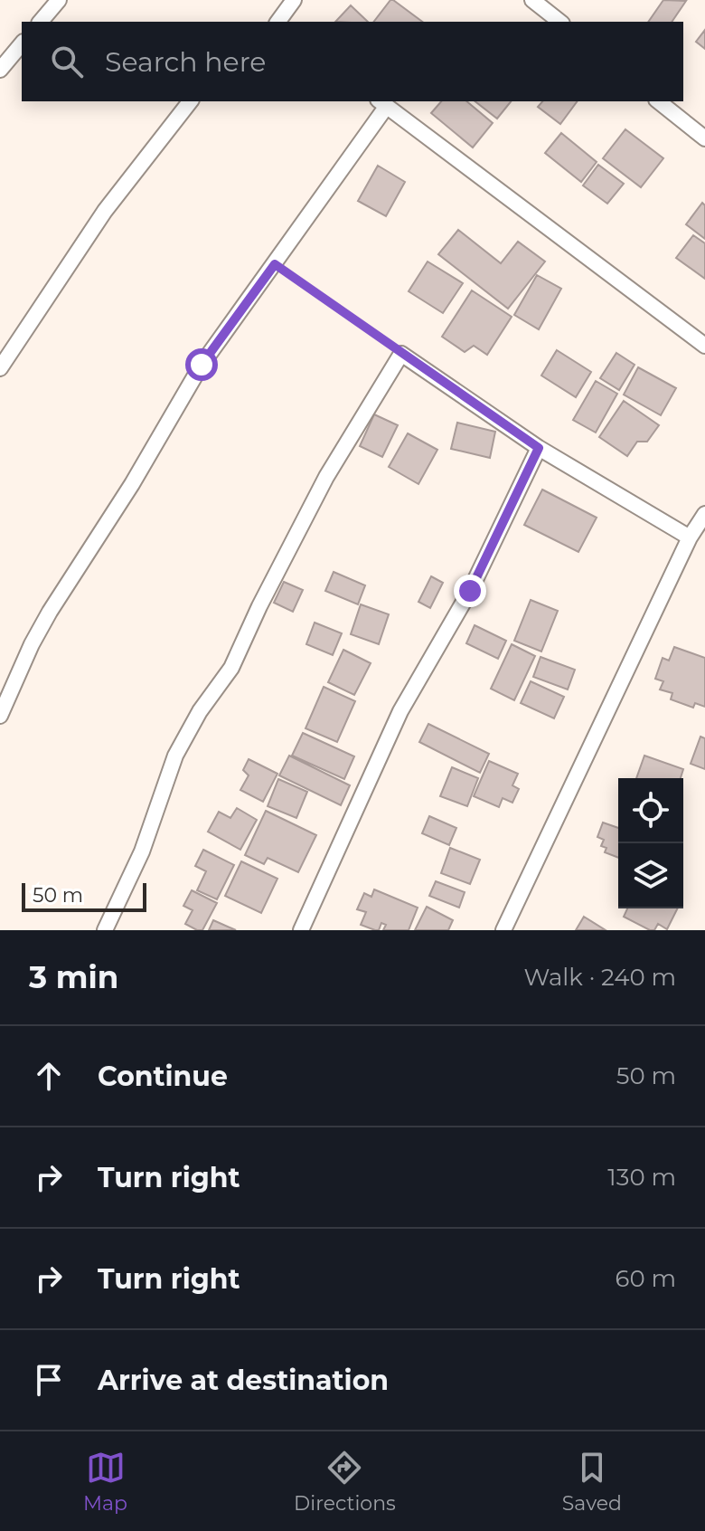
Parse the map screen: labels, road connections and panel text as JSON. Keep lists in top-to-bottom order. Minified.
{"scale_bar":"50 m","page":{"search":"Search here","scale":"50 m","heading":["3 min","Walk · 240 m"],"list":[["Continue","50 m"],["Turn right","130 m"],["Turn right","60 m"],"Arrive at destination"],"nav":["Map","Directions","Saved"]}}
